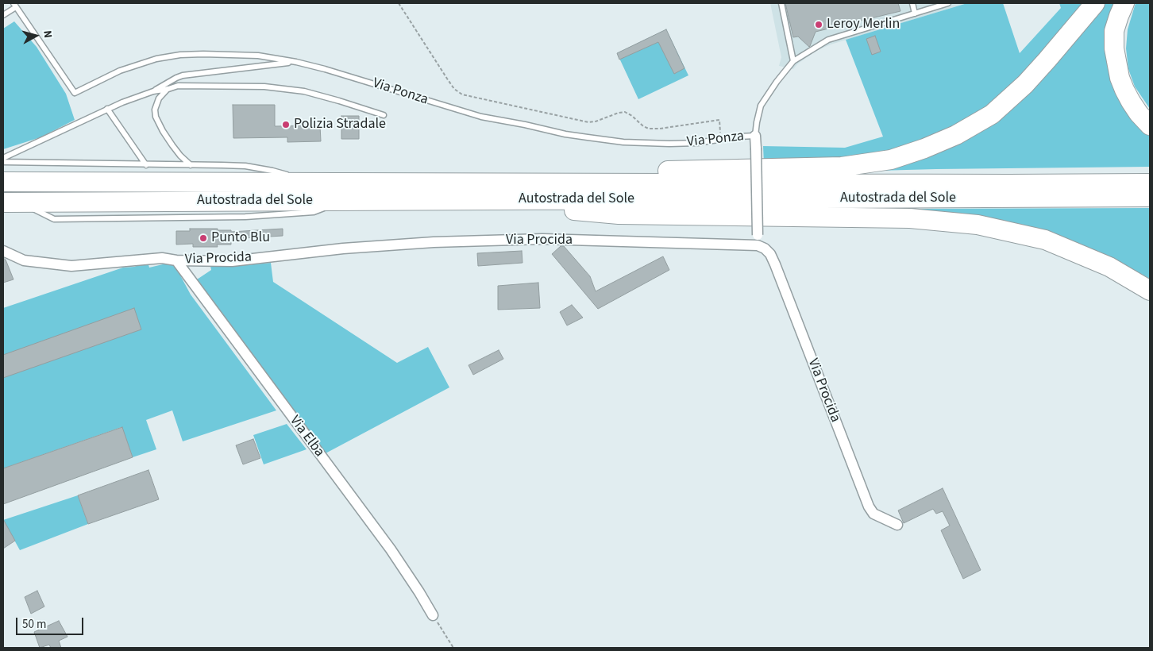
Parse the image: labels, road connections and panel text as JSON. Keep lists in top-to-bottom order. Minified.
{"streets":{"highway":["Autostrada del Sole"],"street":["Via Procida","Via Elba"],"lane":["Via Ponza"]},"crossings":[["Via Procida","Via Elba"]],"places":["Leroy Merlin","Polizia Stradale","Punto Blu"],"scale_bar":"50 m","north":"right"}
